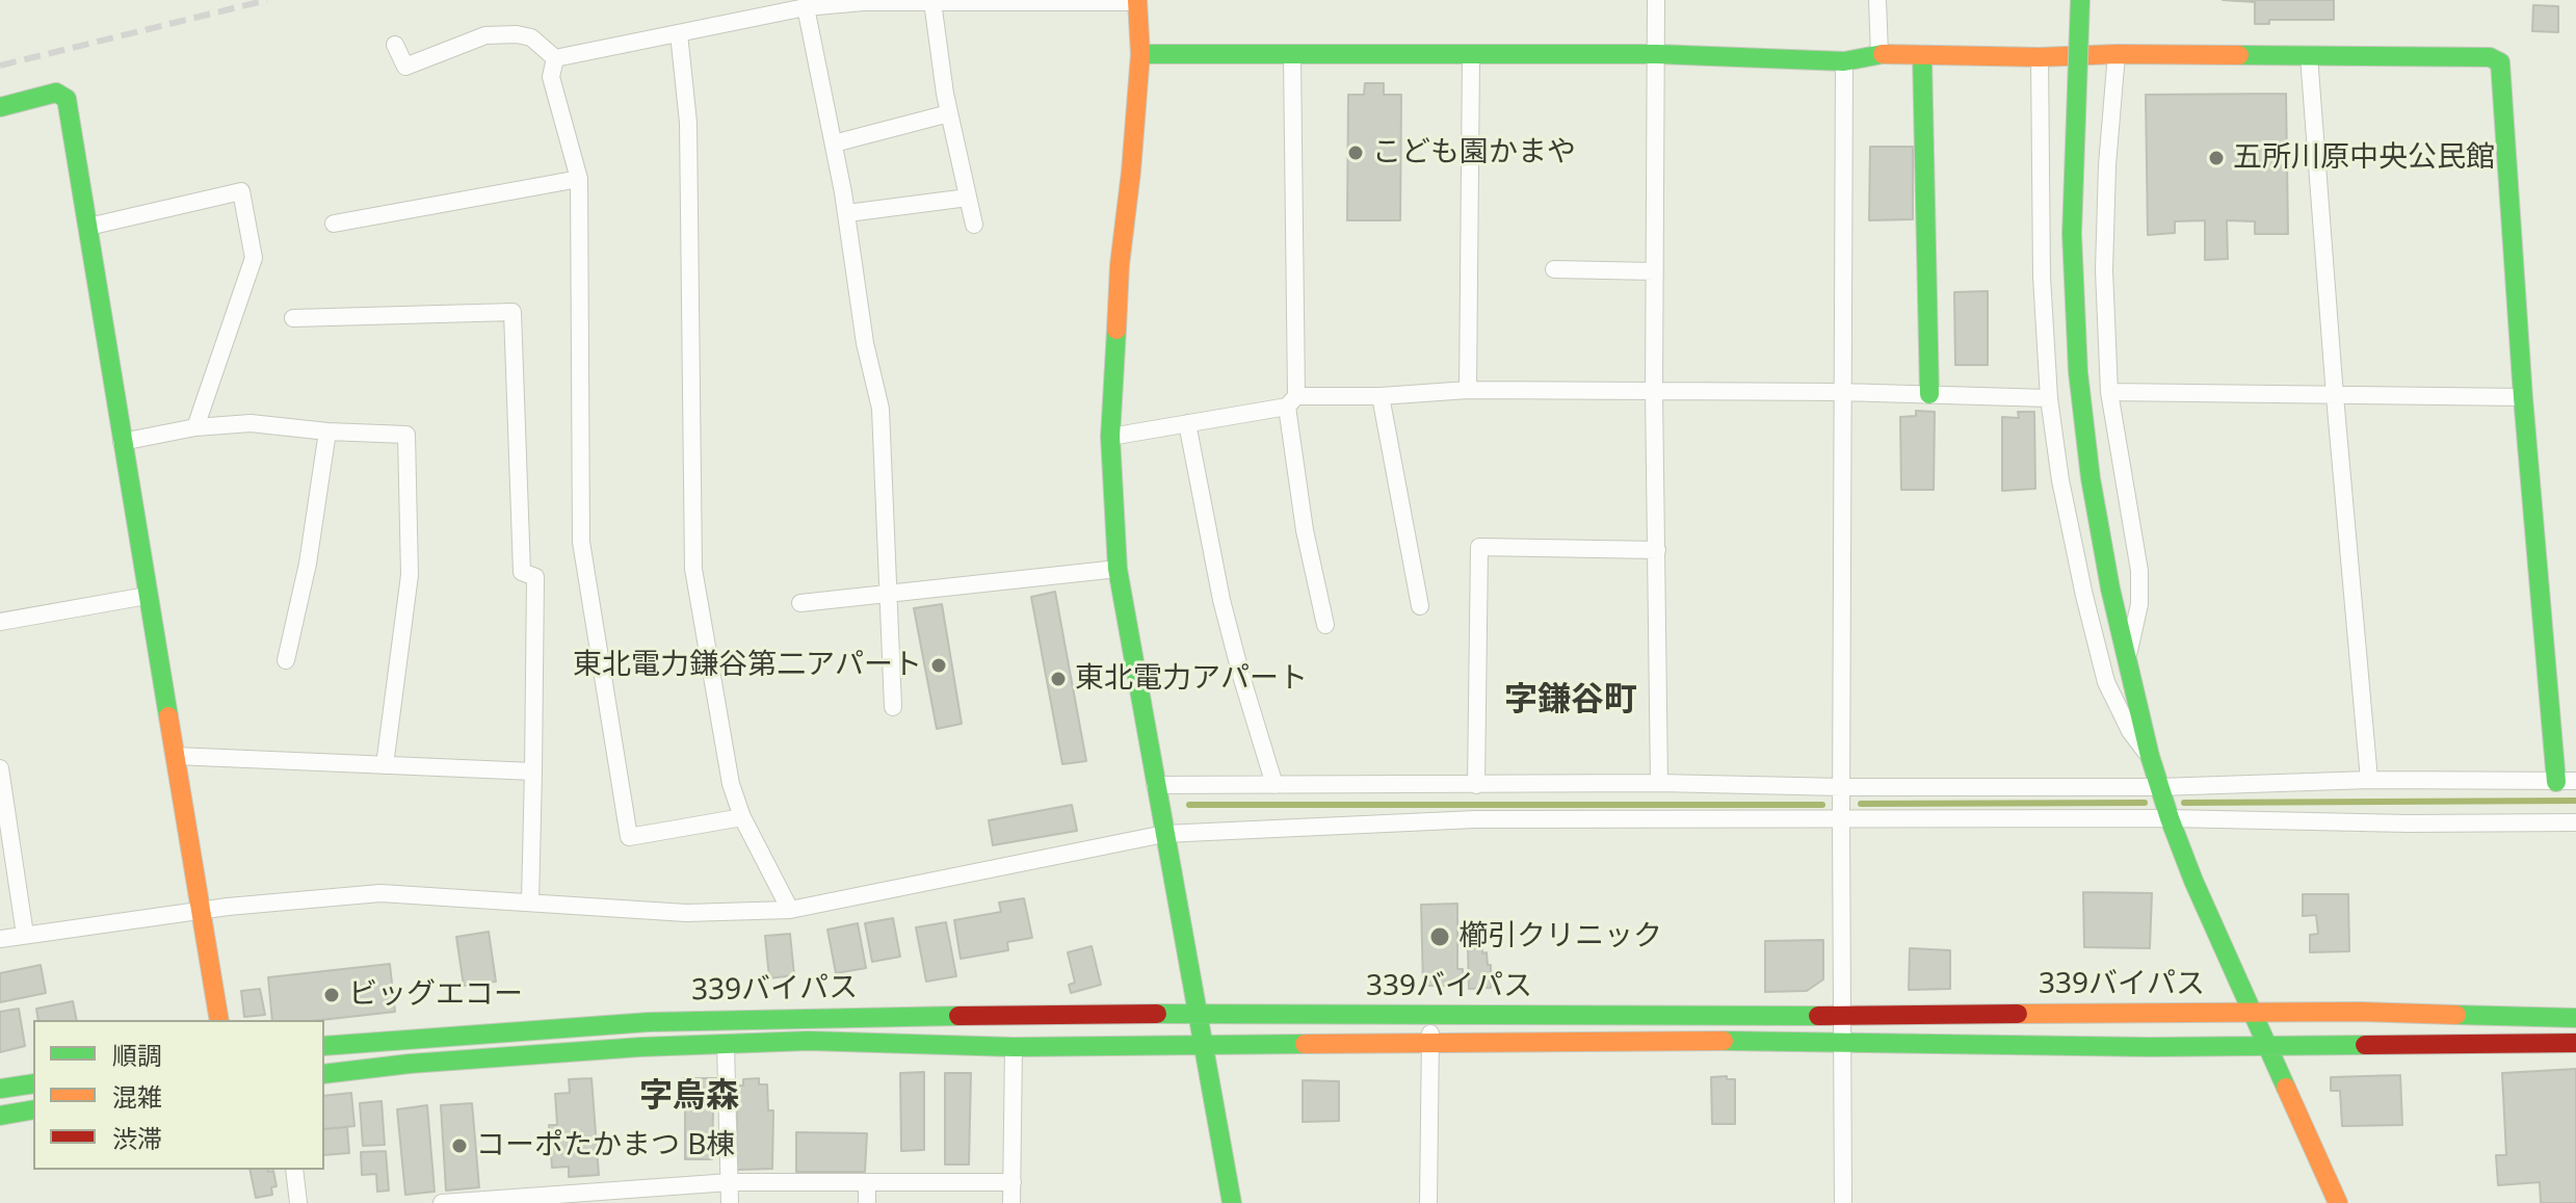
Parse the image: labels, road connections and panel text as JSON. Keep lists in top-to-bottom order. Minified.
{"streets":{"street":["339バイパス"]},"districts":["字鎌谷町","字烏森"],"places":["こども園かまや","五所川原中央公民館","東北電力鎌谷第二アパート","東北電力アパート","櫛引クリニック","ビッグエコー","コーポたかまつ B棟"],"legend":["順調","混雑","渋滞"]}
